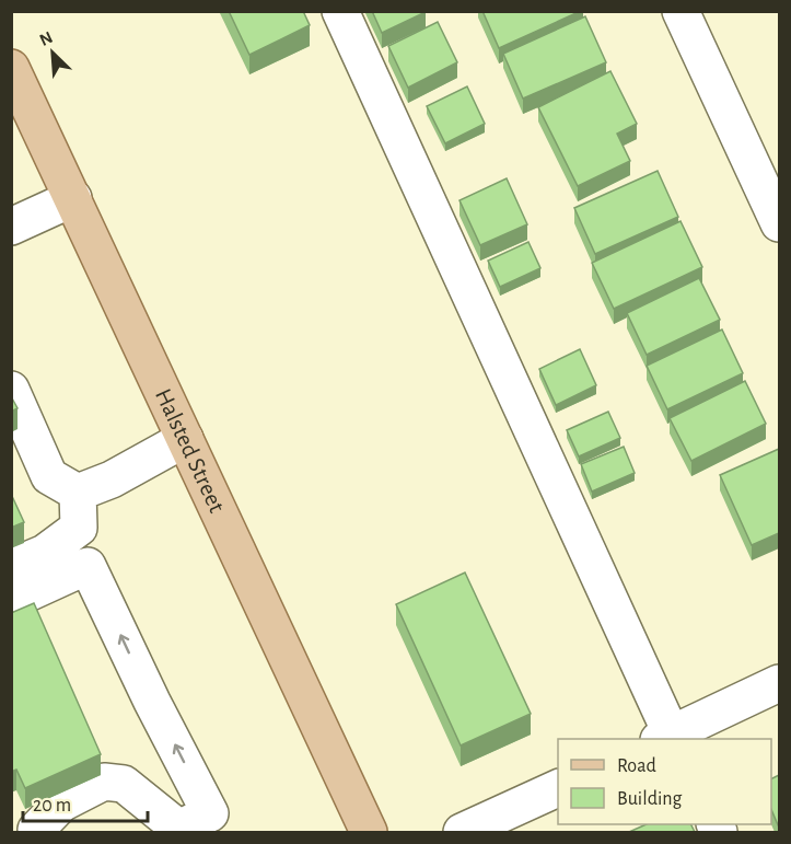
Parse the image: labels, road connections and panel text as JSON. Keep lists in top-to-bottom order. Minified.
{"streets":{"main road":["Halsted Street"]},"legend":["Road","Building"],"scale_bar":"20 m","north":"top left"}
